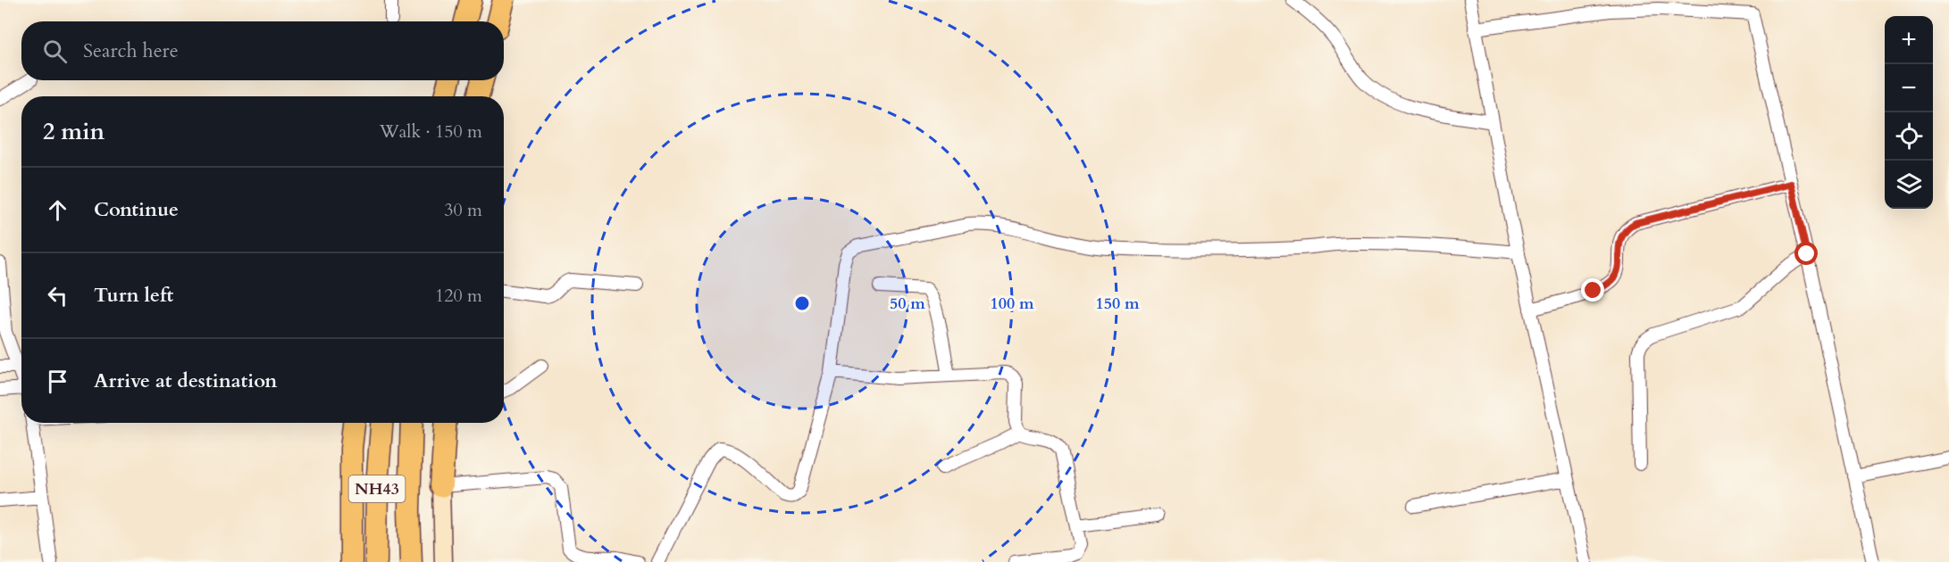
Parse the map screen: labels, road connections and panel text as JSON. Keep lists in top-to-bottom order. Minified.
{"streets":{"highway":["NH43"]},"page":{"map_buttons":["+","−"],"search":"Search here","heading":["2 min","Walk · 150 m"],"list":[["Continue","30 m"],["Turn left","120 m"],"Arrive at destination"]},"rings":["50 m","100 m","150 m"]}
